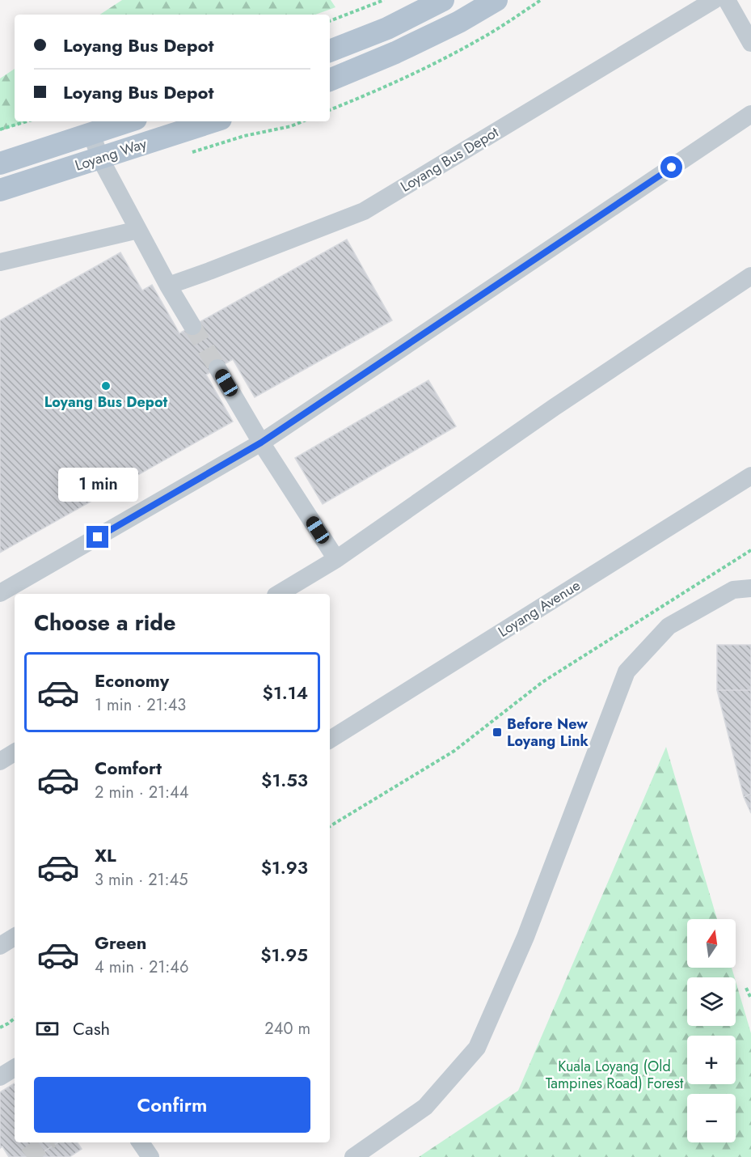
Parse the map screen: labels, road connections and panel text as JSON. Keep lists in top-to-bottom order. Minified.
{"streets":{"main road":["Loyang Way"],"street":["Loyang Bus Depot","Loyang Avenue"]},"parks":["Kuala Loyang (Old Tampines Road) Forest"],"places":{"other":["Loyang Bus Depot"],"transit":["Before New Loyang Link"]},"north":"top","page":{"banner":["Loyang Bus Depot","Loyang Bus Depot"],"bubble":"1 min","heading":"Choose a ride","list":[{"name":"Economy","note":"1 min · 21:43","value":"$1.14"},{"name":"Comfort","note":"2 min · 21:44","value":"$1.53"},{"name":"XL","note":"3 min · 21:45","value":"$1.93"},{"name":"Green","note":"4 min · 21:46","value":"$1.95"}],"map_buttons":["+","−"],"pay":["Cash","240 m"],"buttons":"Confirm"}}
